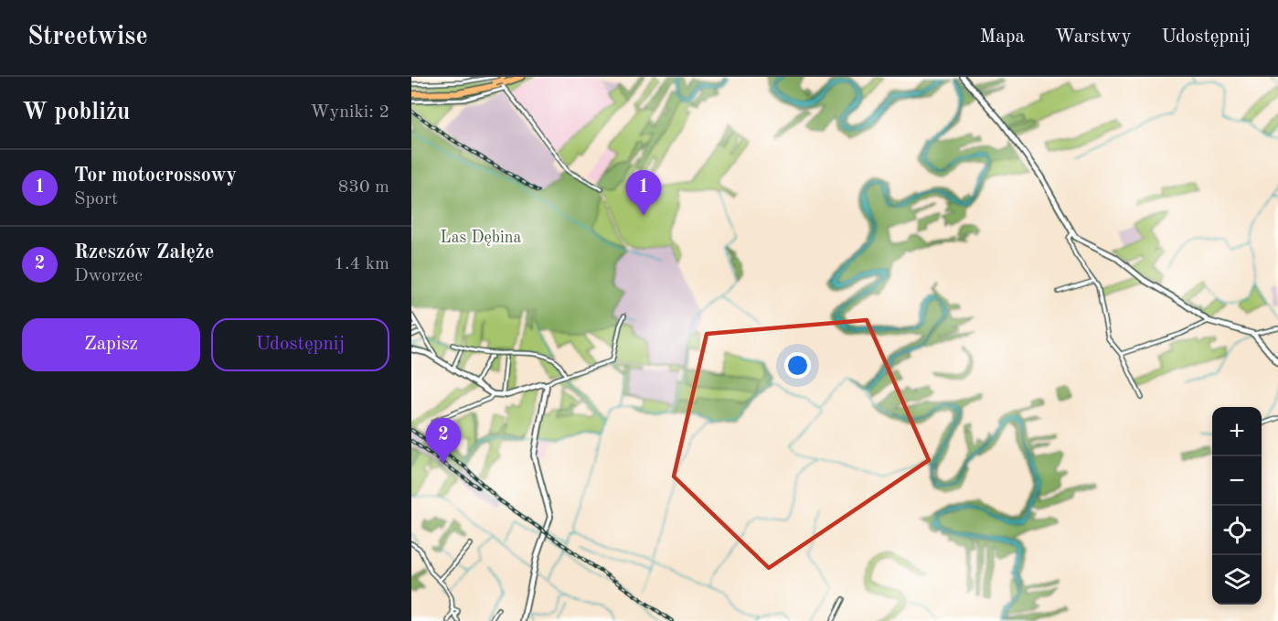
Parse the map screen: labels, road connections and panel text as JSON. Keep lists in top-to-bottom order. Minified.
{"parks":["Las Dębina"],"page":{"header":"Streetwise","nav":["Mapa","Warstwy","Udostępnij"],"heading":["W pobliżu","Wyniki: 2"],"list":[{"mark":"1","name":"Tor motocrossowy","note":"Sport","value":"830 m"},{"mark":"2","name":"Rzeszów Załęże","note":"Dworzec","value":"1.4 km"}],"pins":["1","2"],"buttons":["Zapisz","Udostępnij"],"map_buttons":["+","−"]}}
